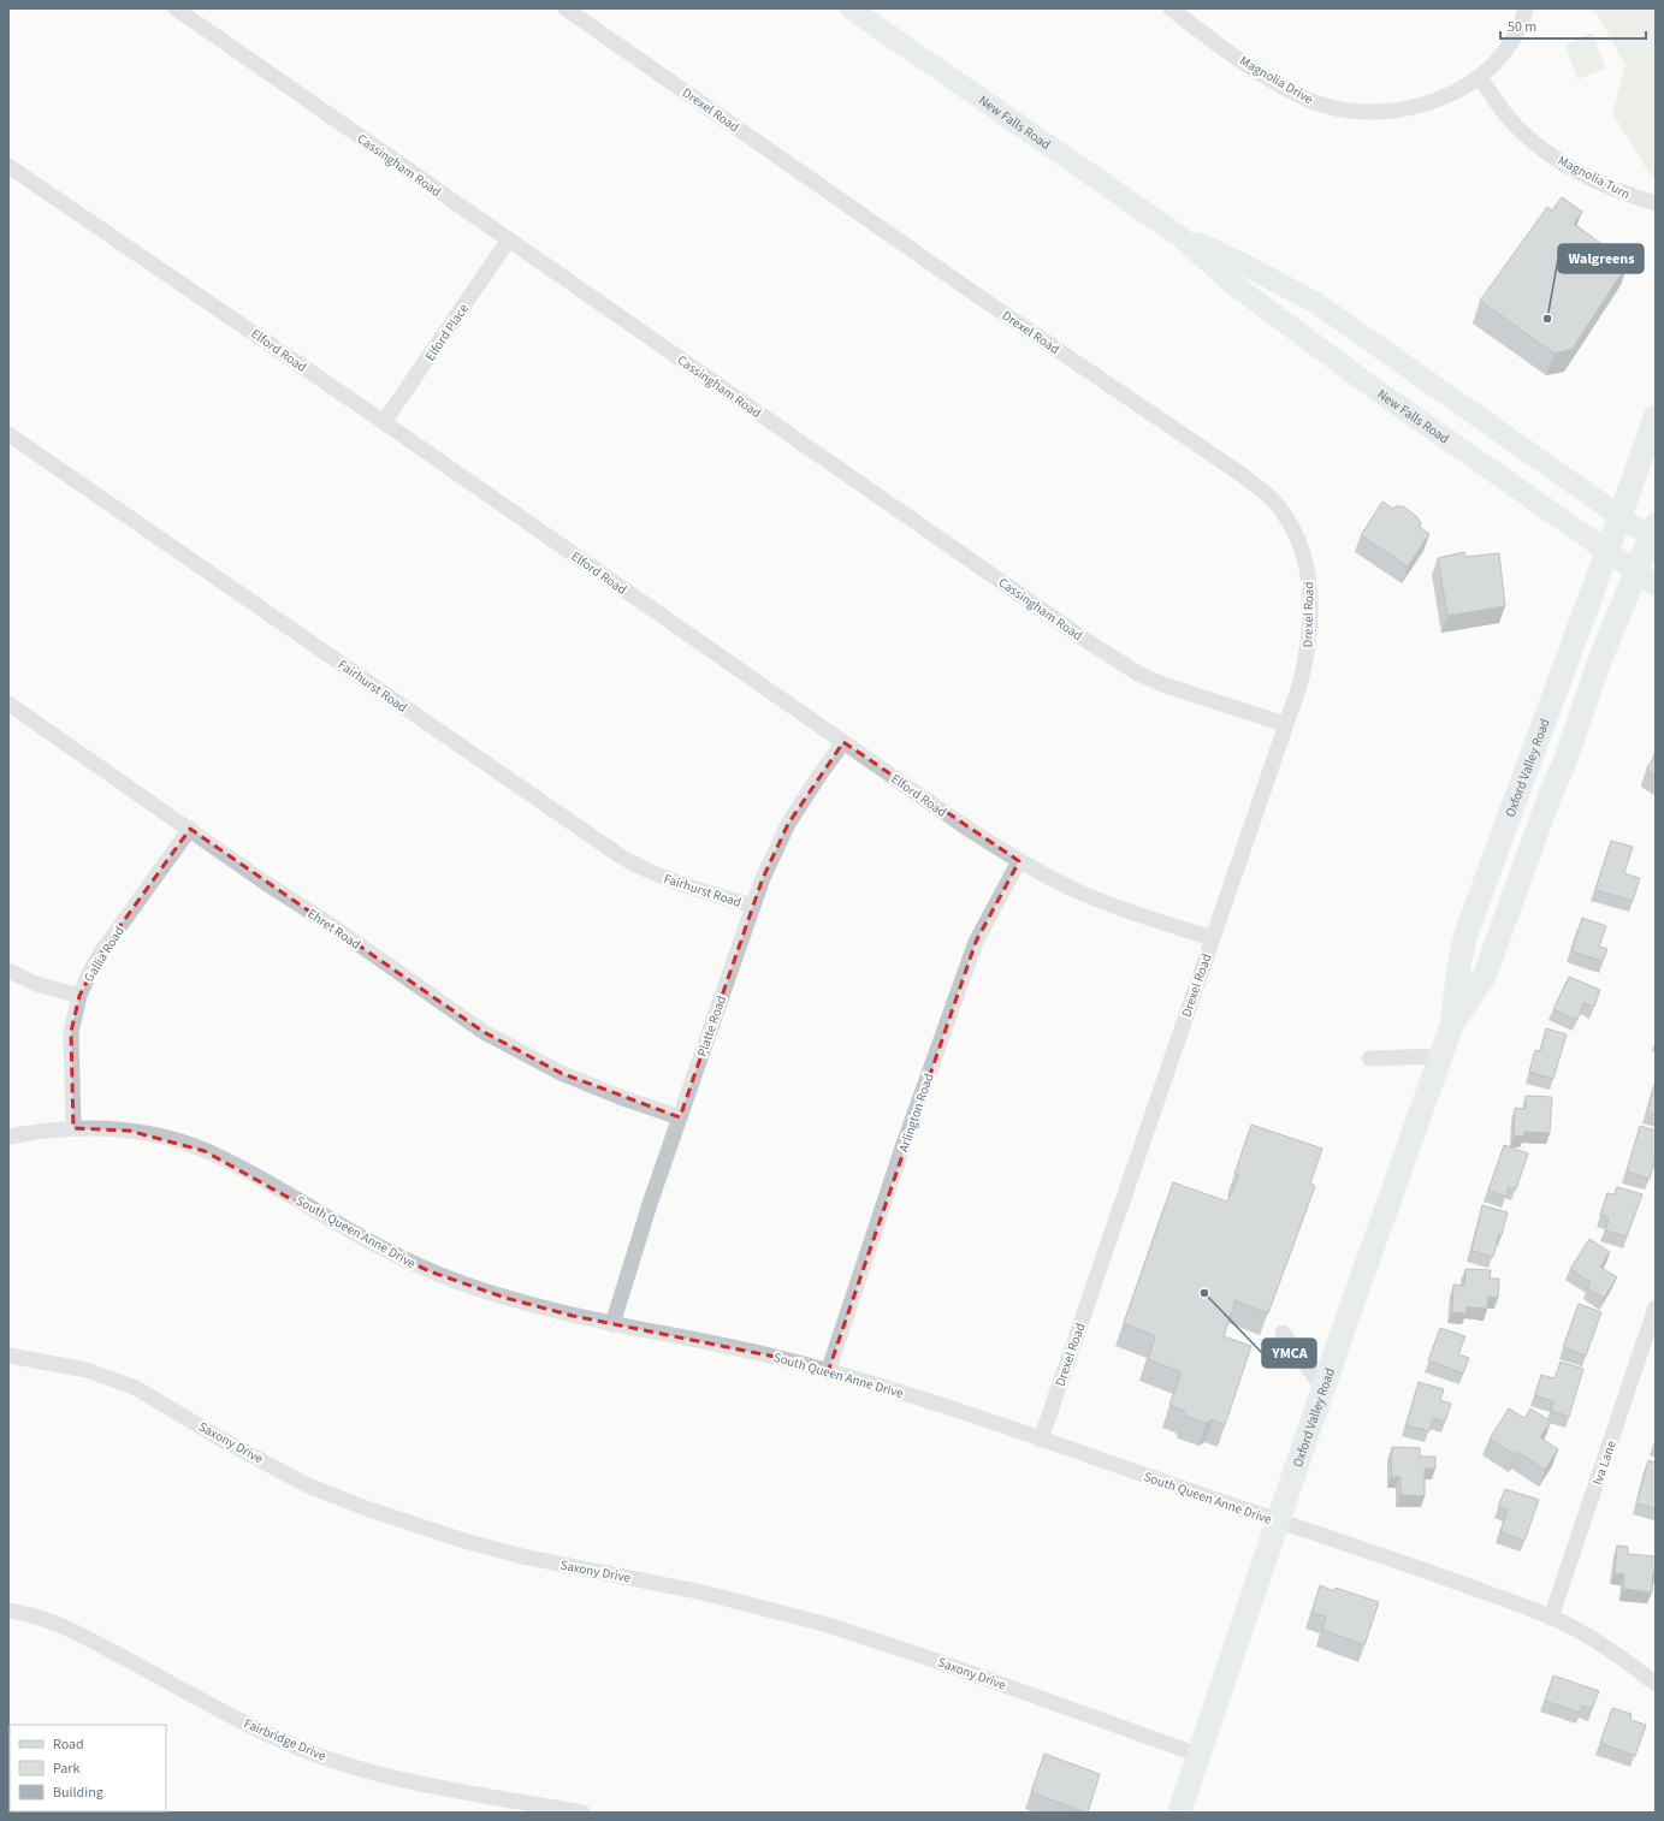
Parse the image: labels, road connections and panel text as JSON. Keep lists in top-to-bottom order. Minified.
{"streets":{"main road":["New Falls Road","Oxford Valley Road"],"street":["Magnolia Drive","Drexel Road","Cassingham Road","Magnolia Turn","Elford Place","Elford Road","Fairhurst Road","Ehret Road","Gallia Road","Platte Road","Arlington Road","South Queen Anne Drive","Saxony Drive","Iva Lane","Fairbridge Drive"]},"crossings":[["Magnolia Drive","Magnolia Turn"],["Drexel Road","Cassingham Road"],["Drexel Road","Elford Road"],["Drexel Road","South Queen Anne Drive"],["New Falls Road","Oxford Valley Road"],["Cassingham Road","Elford Place"],["Elford Place","Elford Road"],["Elford Road","Platte Road"],["Elford Road","Arlington Road"],["Fairhurst Road","Platte Road"],["Oxford Valley Road","South Queen Anne Drive"],["Oxford Valley Road","Saxony Drive"],["Ehret Road","Gallia Road"],["Ehret Road","Platte Road"],["Gallia Road","South Queen Anne Drive"],["Platte Road","South Queen Anne Drive"],["Arlington Road","South Queen Anne Drive"],["South Queen Anne Drive","Iva Lane"]],"places":["Walgreens","YMCA"],"legend":["Road","Park","Building"],"scale_bar":"50 m"}
